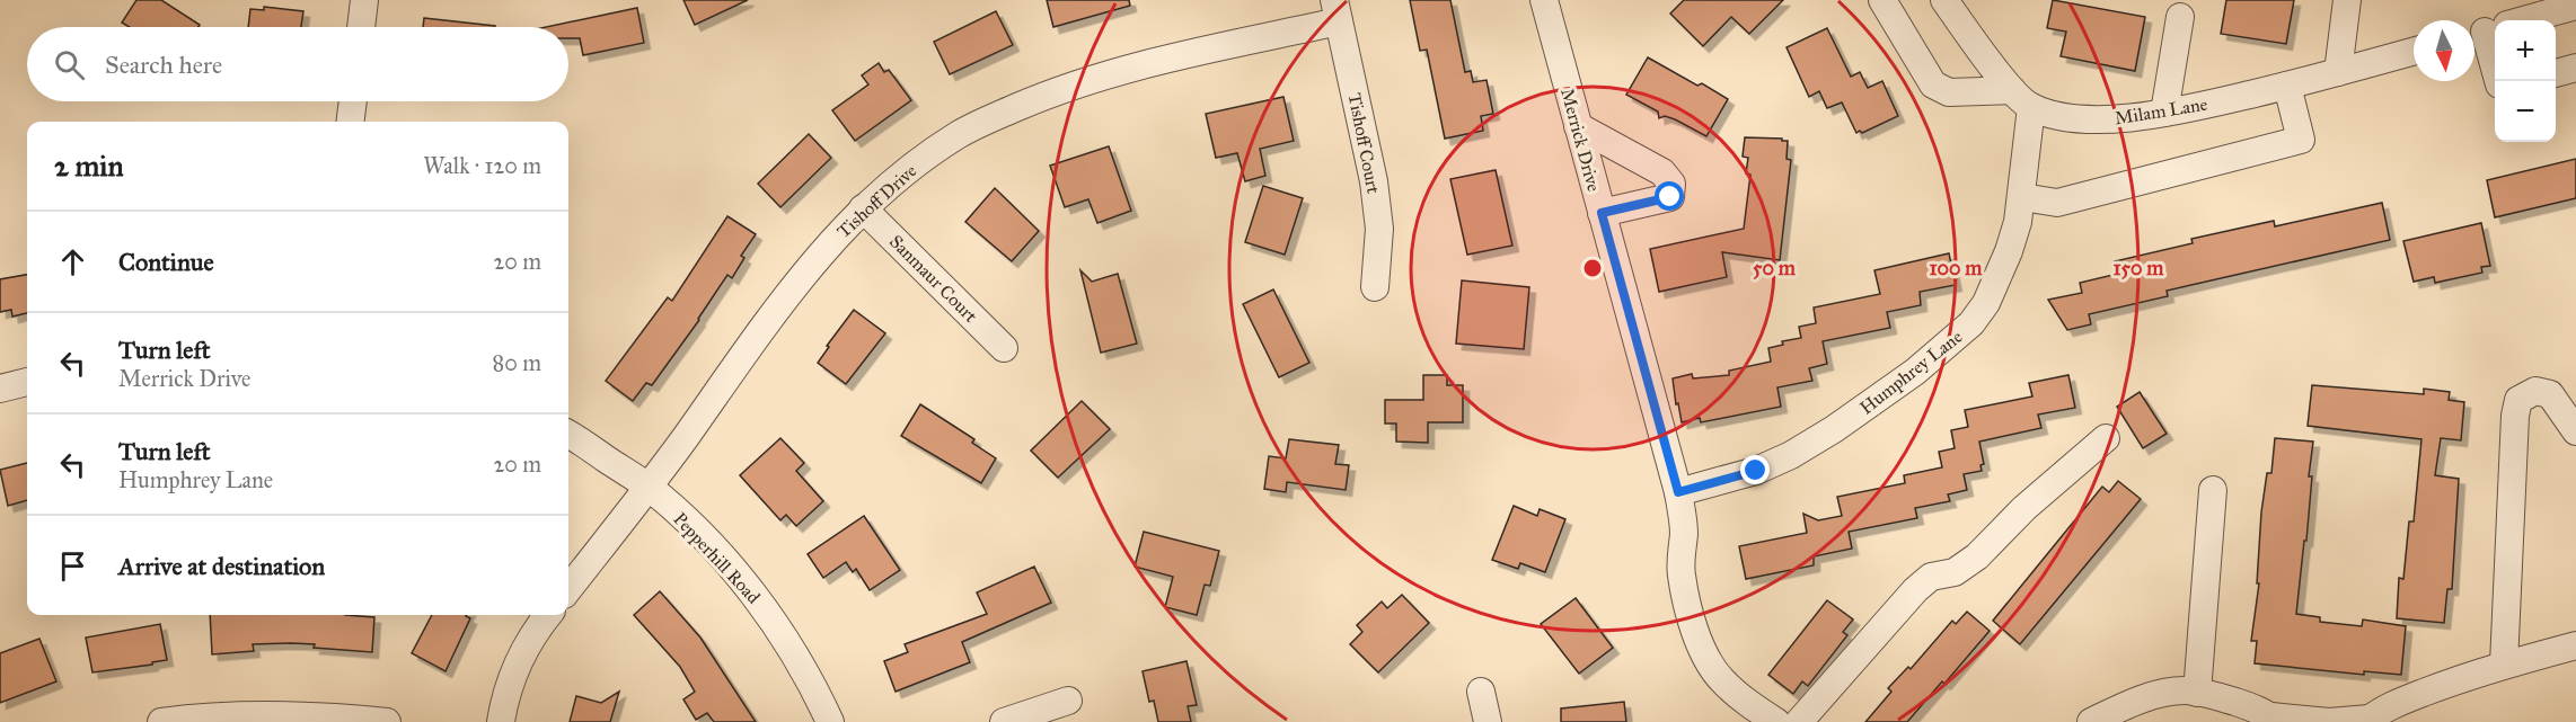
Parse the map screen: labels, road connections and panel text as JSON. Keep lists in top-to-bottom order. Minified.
{"streets":{"street":["Milam Lane","Merrick Drive","Tishoff Court","Tishoff Drive","Sanmaur Court","Humphrey Lane","Pepperhill Road"]},"crossings":[["Milam Lane","Humphrey Lane"],["Merrick Drive","Humphrey Lane"],["Tishoff Court","Tishoff Drive"],["Tishoff Drive","Sanmaur Court"],["Tishoff Drive","Pepperhill Road"]],"north":"bottom","page":{"map_buttons":["+","−"],"search":"Search here","heading":["2 min","Walk · 120 m"],"list":[["Continue","20 m"],["Turn left","Merrick Drive","80 m"],["Turn left","Humphrey Lane","20 m"],"Arrive at destination"]},"rings":["50 m","100 m","150 m"]}
